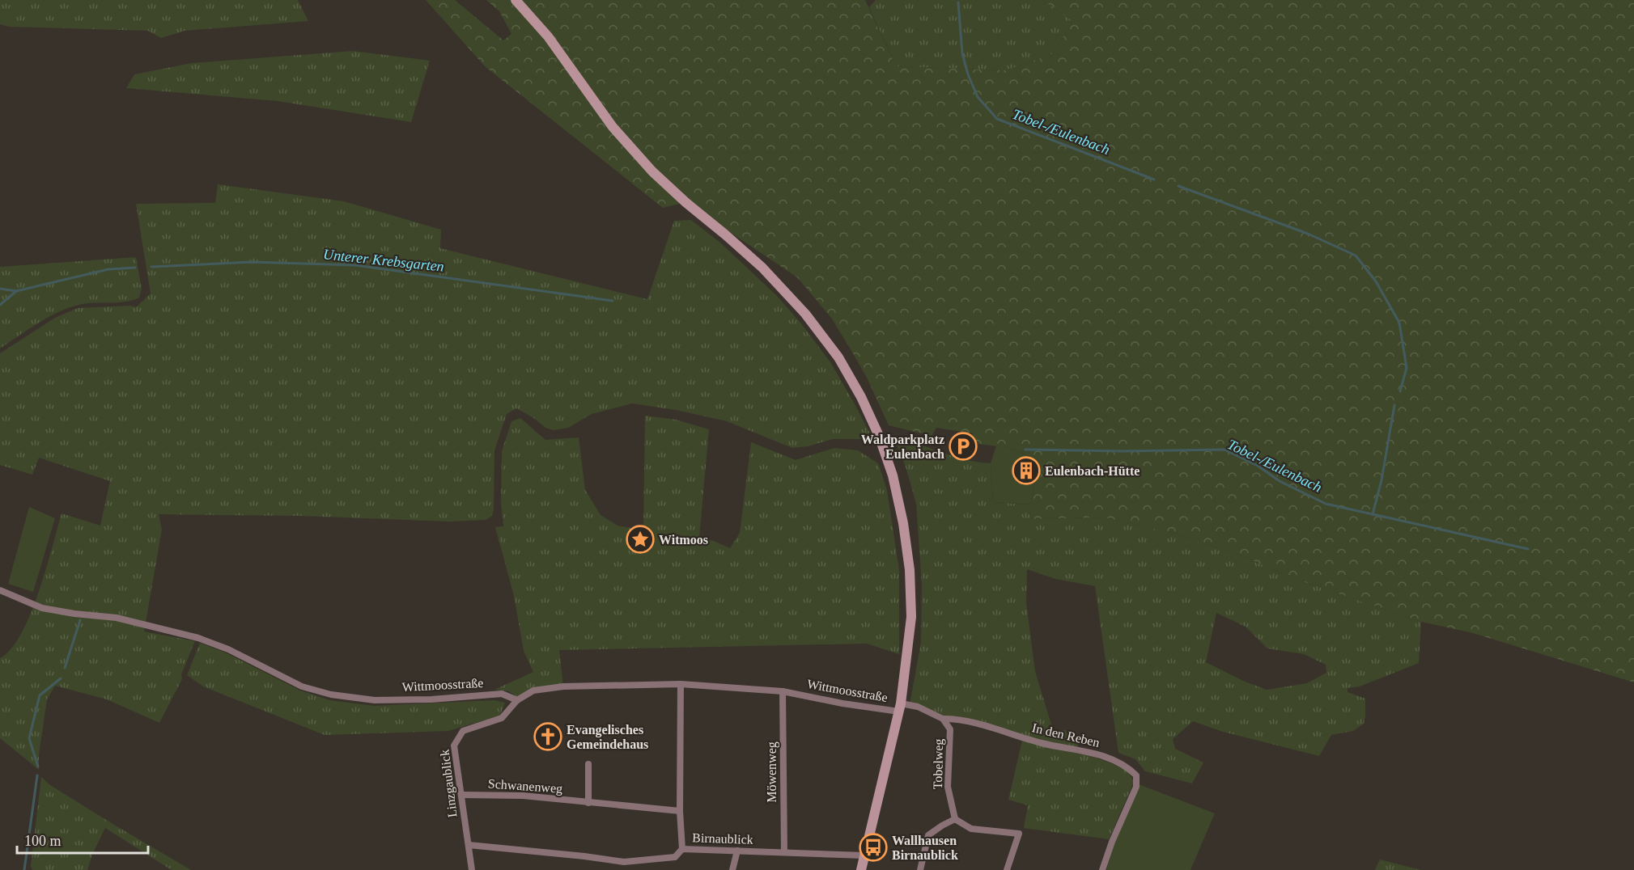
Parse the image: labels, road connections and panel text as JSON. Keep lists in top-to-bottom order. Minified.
{"streets":{"street":["Wittmoosstraße","In den Reben","Tobelweg","Möwenweg","Linzgaublick","Schwanenweg","Birnaublick"]},"crossings":[["Wittmoosstraße","Möwenweg"],["Wittmoosstraße","Linzgaublick"],["In den Reben","Tobelweg"],["Möwenweg","Birnaublick"],["Linzgaublick","Schwanenweg"],["Linzgaublick","Birnaublick"]],"water":["Tobel-/Eulenbach","Unterer Krebsgarten"],"places":{"parking":["Waldparkplatz Eulenbach"],"building":["Eulenbach-Hütte"],"place":["Witmoos"],"church":["Evangelisches Gemeindehaus"],"bus stop":["Wallhausen Birnaublick"]},"scale_bar":"100 m"}
